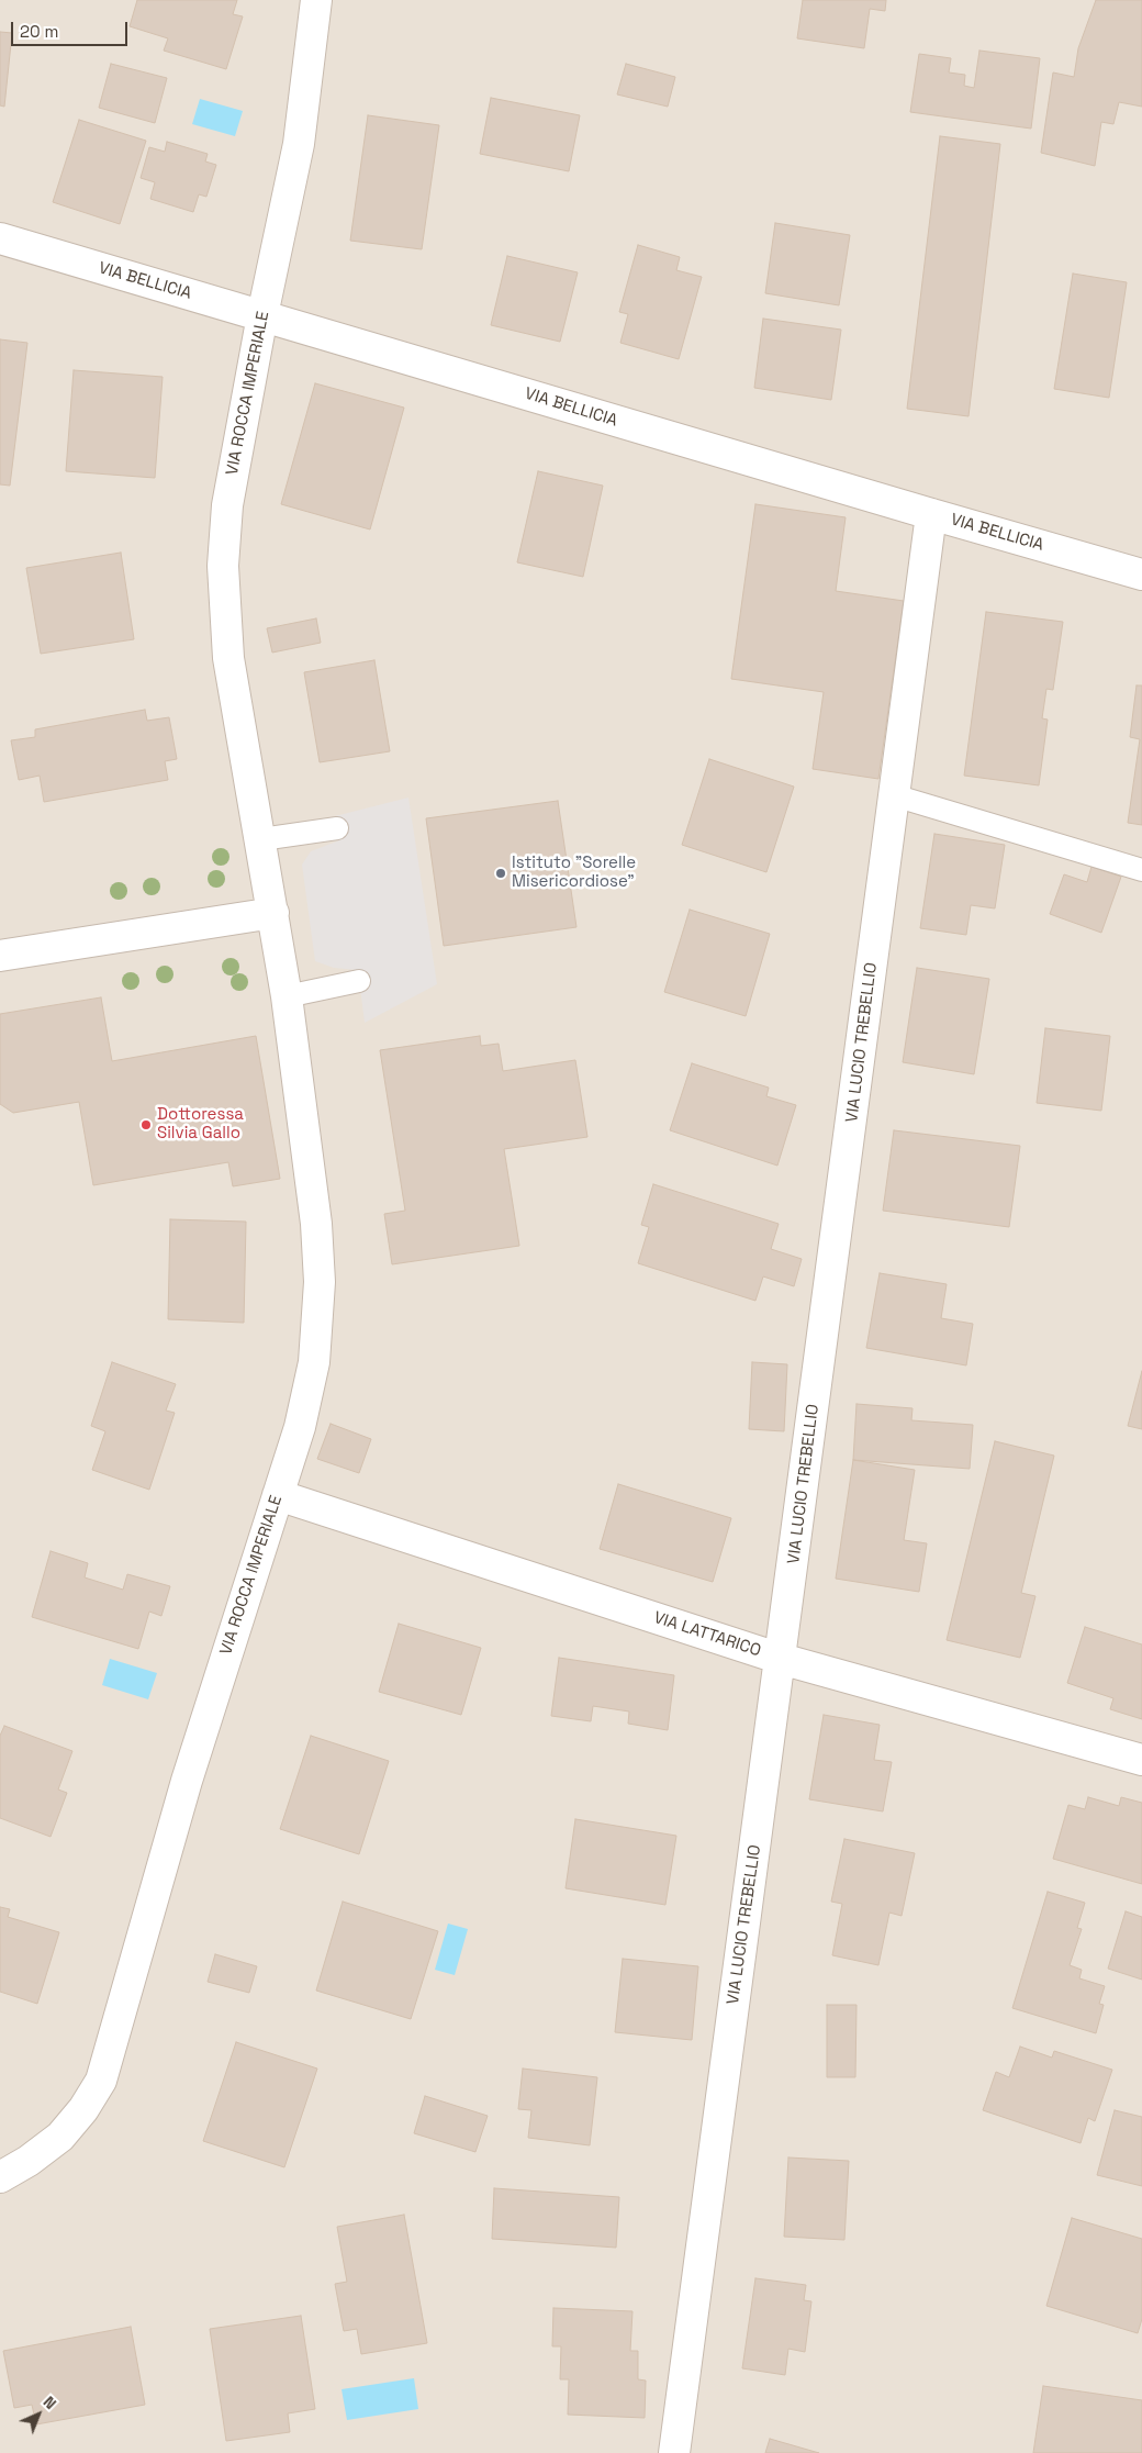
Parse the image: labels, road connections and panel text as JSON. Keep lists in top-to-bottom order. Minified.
{"streets":{"street":["VIA BELLICIA","VIA ROCCA IMPERIALE","VIA LUCIO TREBELLIO","VIA LATTARICO"]},"crossings":[["VIA BELLICIA","VIA ROCCA IMPERIALE"],["VIA BELLICIA","VIA LUCIO TREBELLIO"],["VIA ROCCA IMPERIALE","VIA LATTARICO"],["VIA LUCIO TREBELLIO","VIA LATTARICO"]],"places":["Istituto \"Sorelle Misericordiose\"","Dottoressa Silvia Gallo"],"scale_bar":"20 m","north":"top right"}
